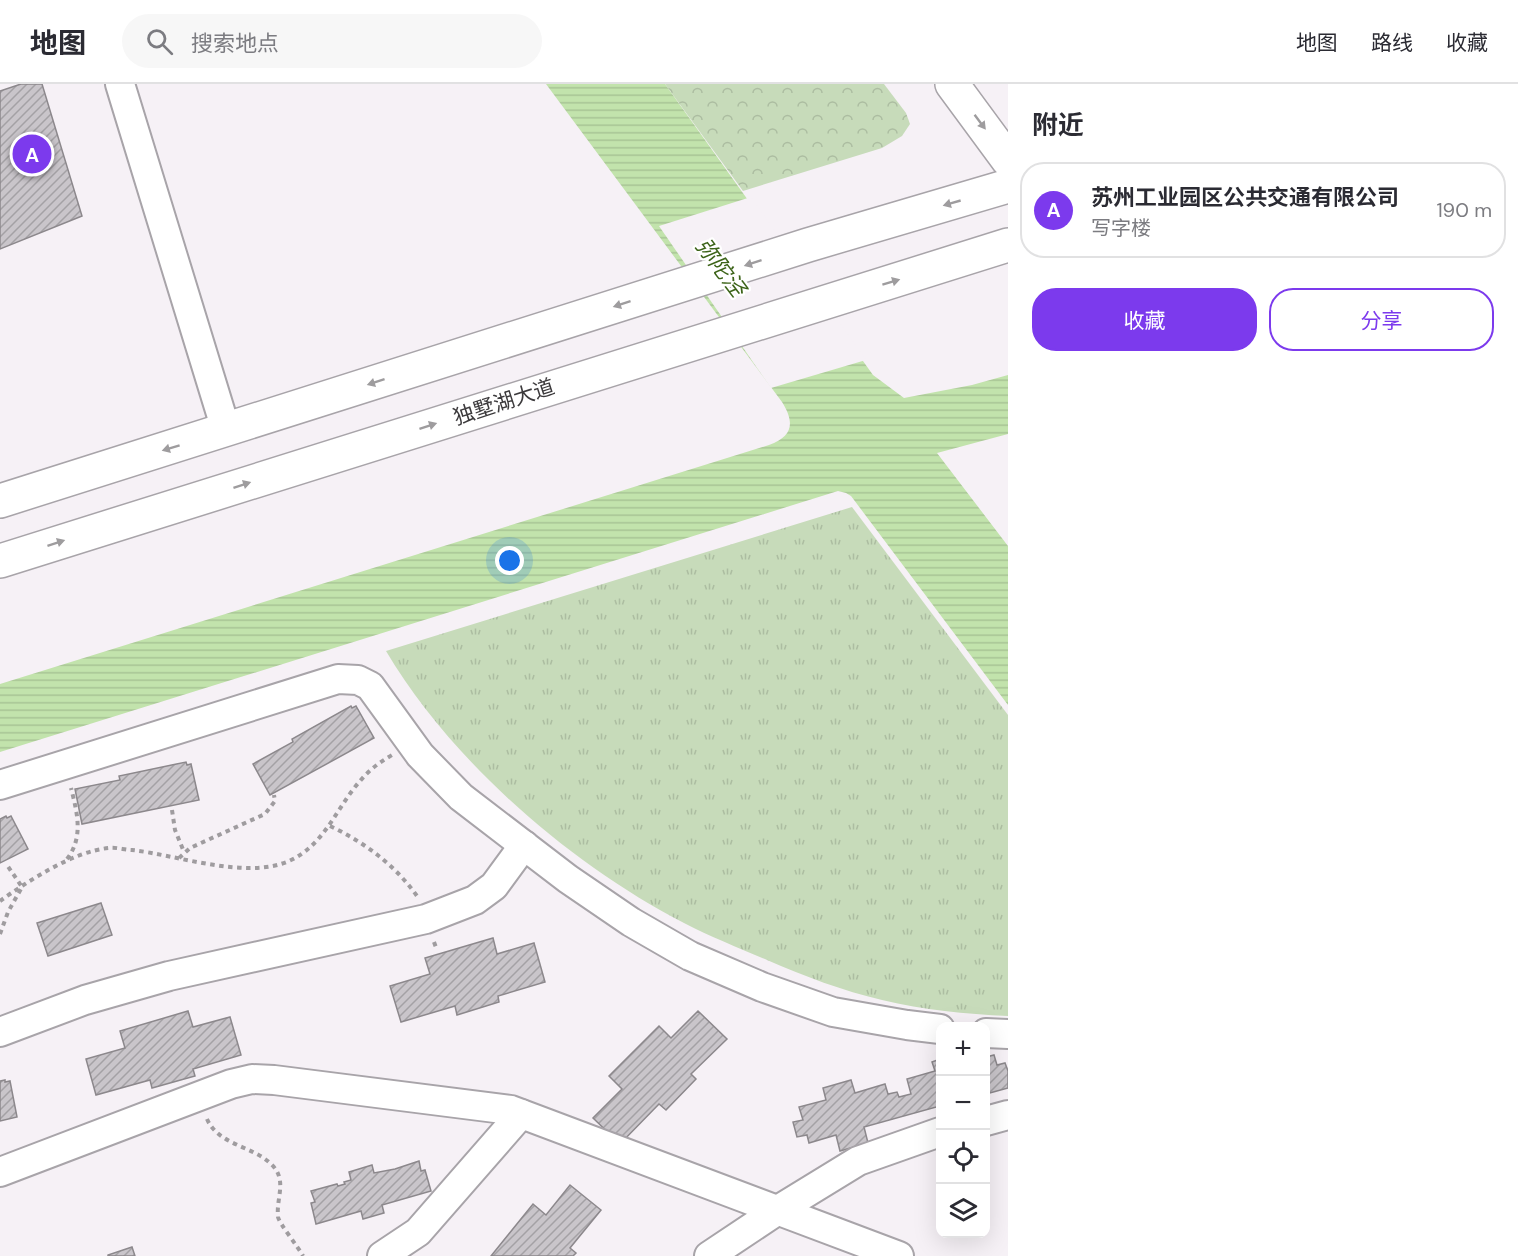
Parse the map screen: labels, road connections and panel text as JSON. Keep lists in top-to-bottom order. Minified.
{"streets":{"main road":["独墅湖大道"]},"water":["弥陀泾"],"page":{"header":"地图","search":"搜索地点","nav":["地图","路线","收藏"],"heading":"附近","pins":"A","list":[{"mark":"A","name":"苏州工业园区公共交通有限公司","note":"写字楼","value":"190 m"}],"buttons":["收藏","分享"],"map_buttons":["+","−"]}}
